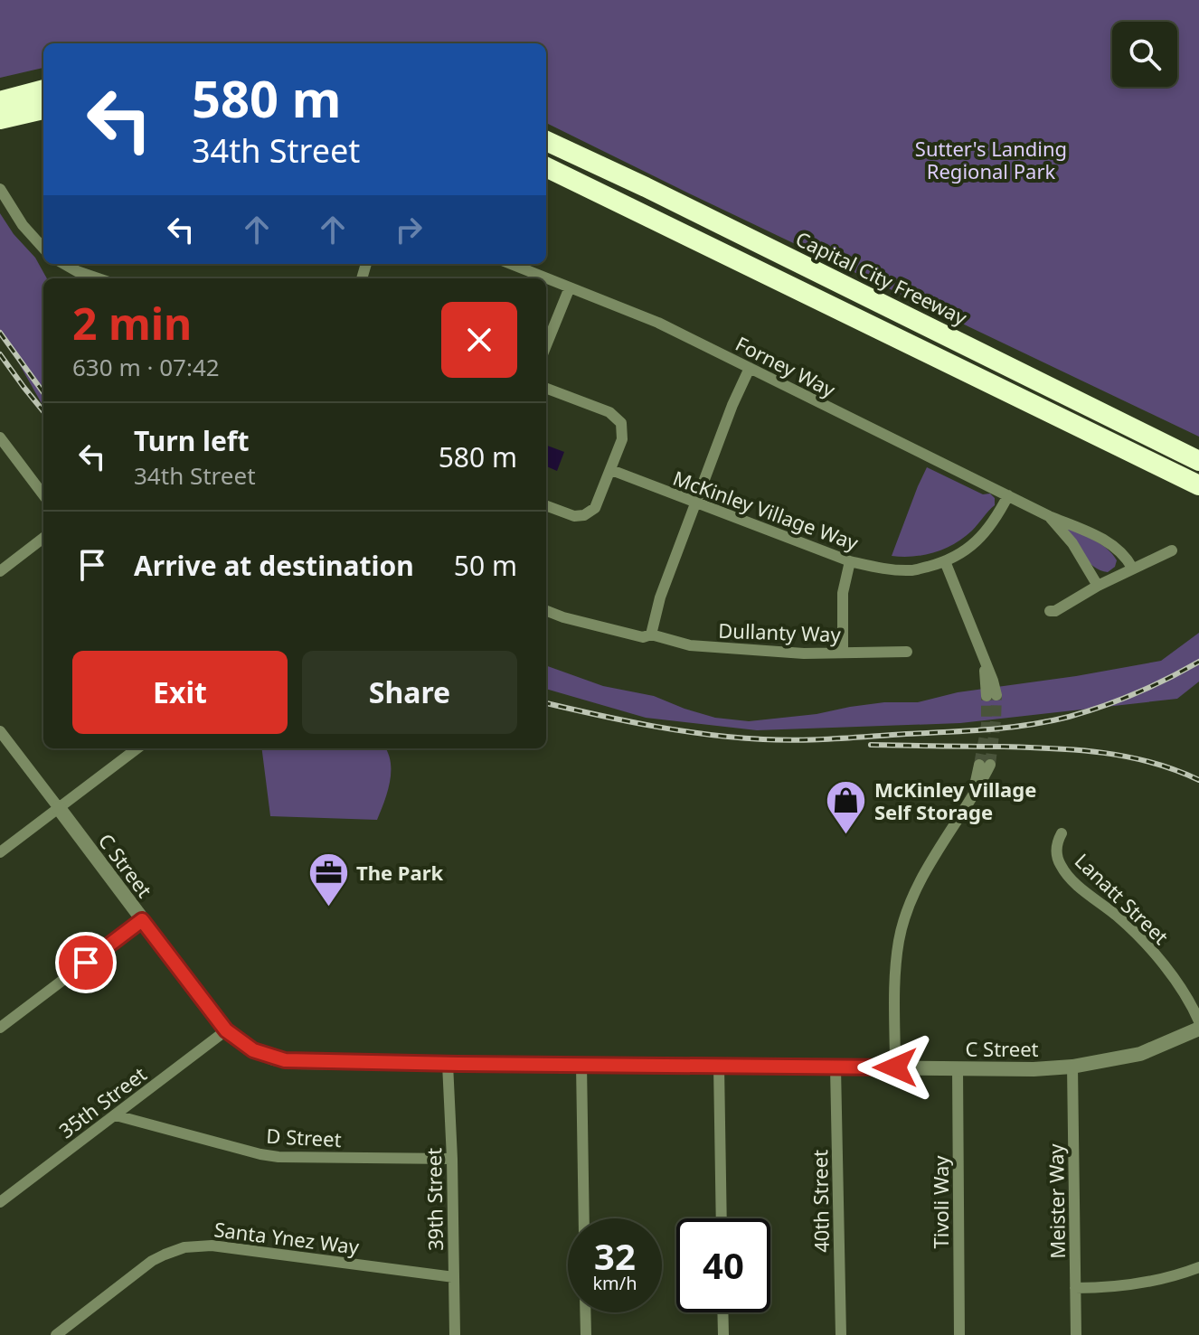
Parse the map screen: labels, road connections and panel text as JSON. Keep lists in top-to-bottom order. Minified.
{"streets":{"highway":["Capital City Freeway"],"street":["Forney Way","McKinley Village Way","Dullanty Way","C Street","Lanatt Street","35th Street","D Street","39th Street","40th Street","Meister Way","Tivoli Way","Santa Ynez Way"]},"crossings":[["Forney Way","McKinley Village Way"],["C Street","35th Street"],["C Street","39th Street"],["C Street","40th Street"],["C Street","Meister Way"],["C Street","Tivoli Way"],["35th Street","D Street"],["D Street","39th Street"],["39th Street","Santa Ynez Way"]],"parks":["Sutter's Landing Regional Park"],"places":{"shop":["McKinley Village Self Storage"],"office":["The Park"]},"page":{"turn":["580 m","34th Street"],"heading":["2 min","630 m · 07:42"],"list":[{"name":"Turn left","note":"34th Street","value":"580 m"},{"name":"Arrive at destination","value":"50 m"}],"buttons":["Exit","Share"],"speed":"32 km/h","limit":"40"}}
